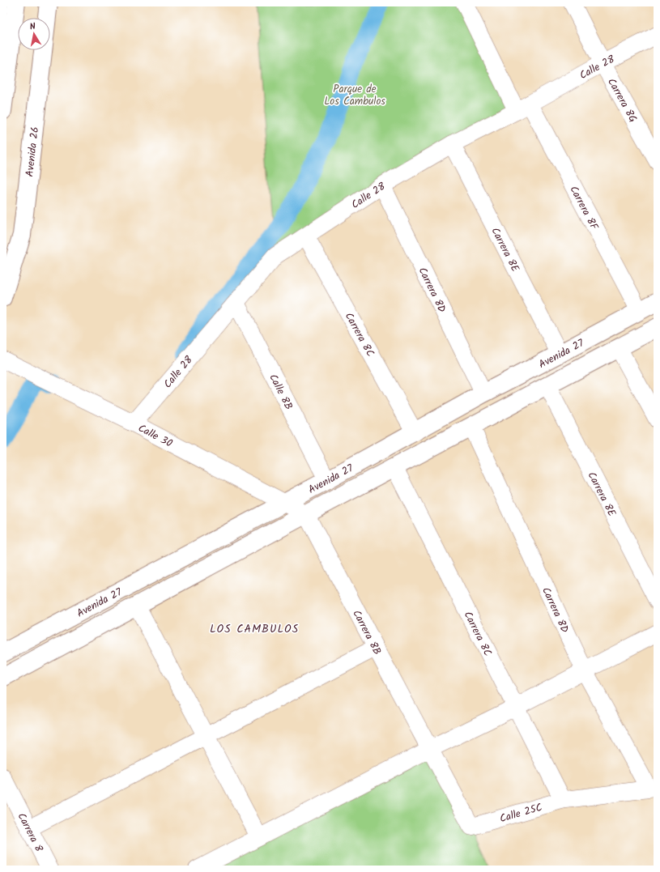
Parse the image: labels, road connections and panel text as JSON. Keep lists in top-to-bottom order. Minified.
{"streets":{"main road":["Avenida 26","Avenida 27"],"street":["Calle 28","Carrera 8G","Carrera 8F","Carrera 8E","Carrera 8D","Carrera 8C","Calle 8B","Calle 30","Carrera 8B","Calle 25C","Carrera 8"]},"crossings":[["Calle 28","Carrera 8G"],["Calle 28","Carrera 8F"],["Calle 28","Carrera 8E"],["Calle 28","Carrera 8D"],["Calle 28","Carrera 8C"],["Calle 28","Calle 8B"],["Calle 28","Calle 30"],["Carrera 8F","Avenida 27"],["Carrera 8E","Avenida 27"],["Carrera 8D","Avenida 27"],["Carrera 8D","Calle 25C"],["Carrera 8C","Avenida 27"],["Carrera 8C","Calle 25C"],["Avenida 27","Calle 8B"],["Avenida 27","Calle 30"],["Avenida 27","Carrera 8B"],["Calle 30","Carrera 8B"],["Carrera 8B","Calle 25C"]],"districts":["LOS CAMBULOS"],"parks":["Parque de Los Cambulos"],"north":"top"}
